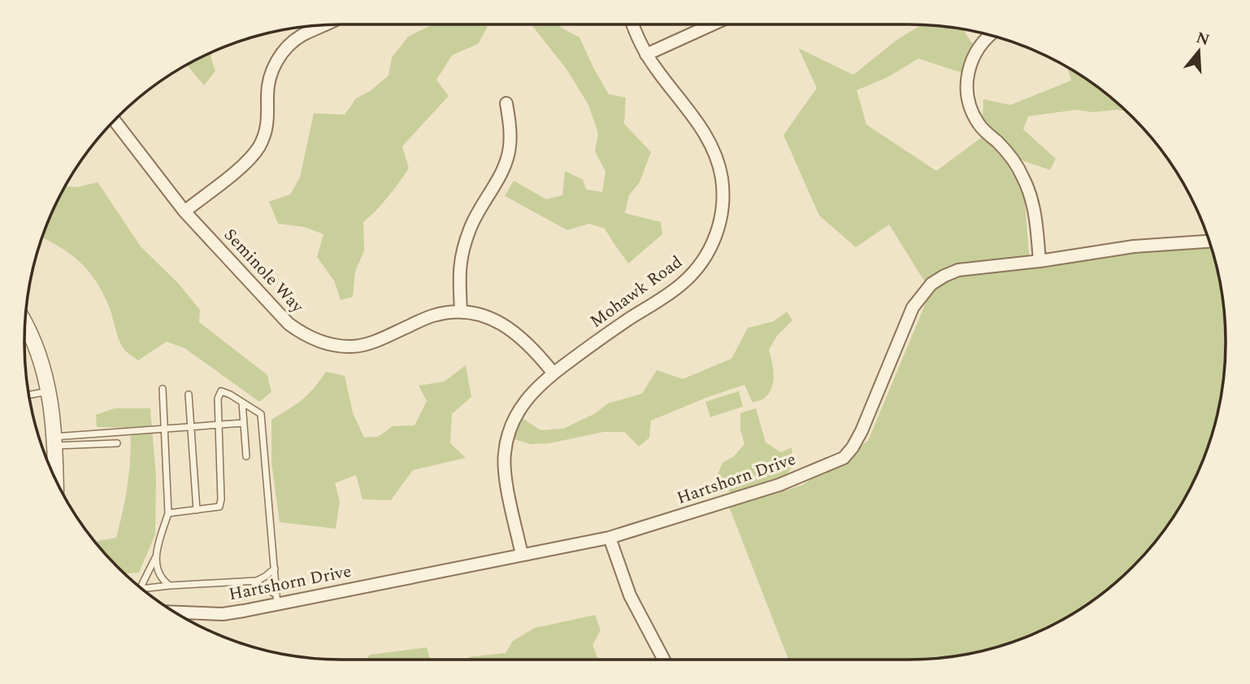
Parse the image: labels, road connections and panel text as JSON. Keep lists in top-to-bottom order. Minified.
{"streets":{"street":["Seminole Way","Mohawk Road","Hartshorn Drive"]},"crossings":[["Seminole Way","Mohawk Road"],["Mohawk Road","Hartshorn Drive"]],"north":"top"}
